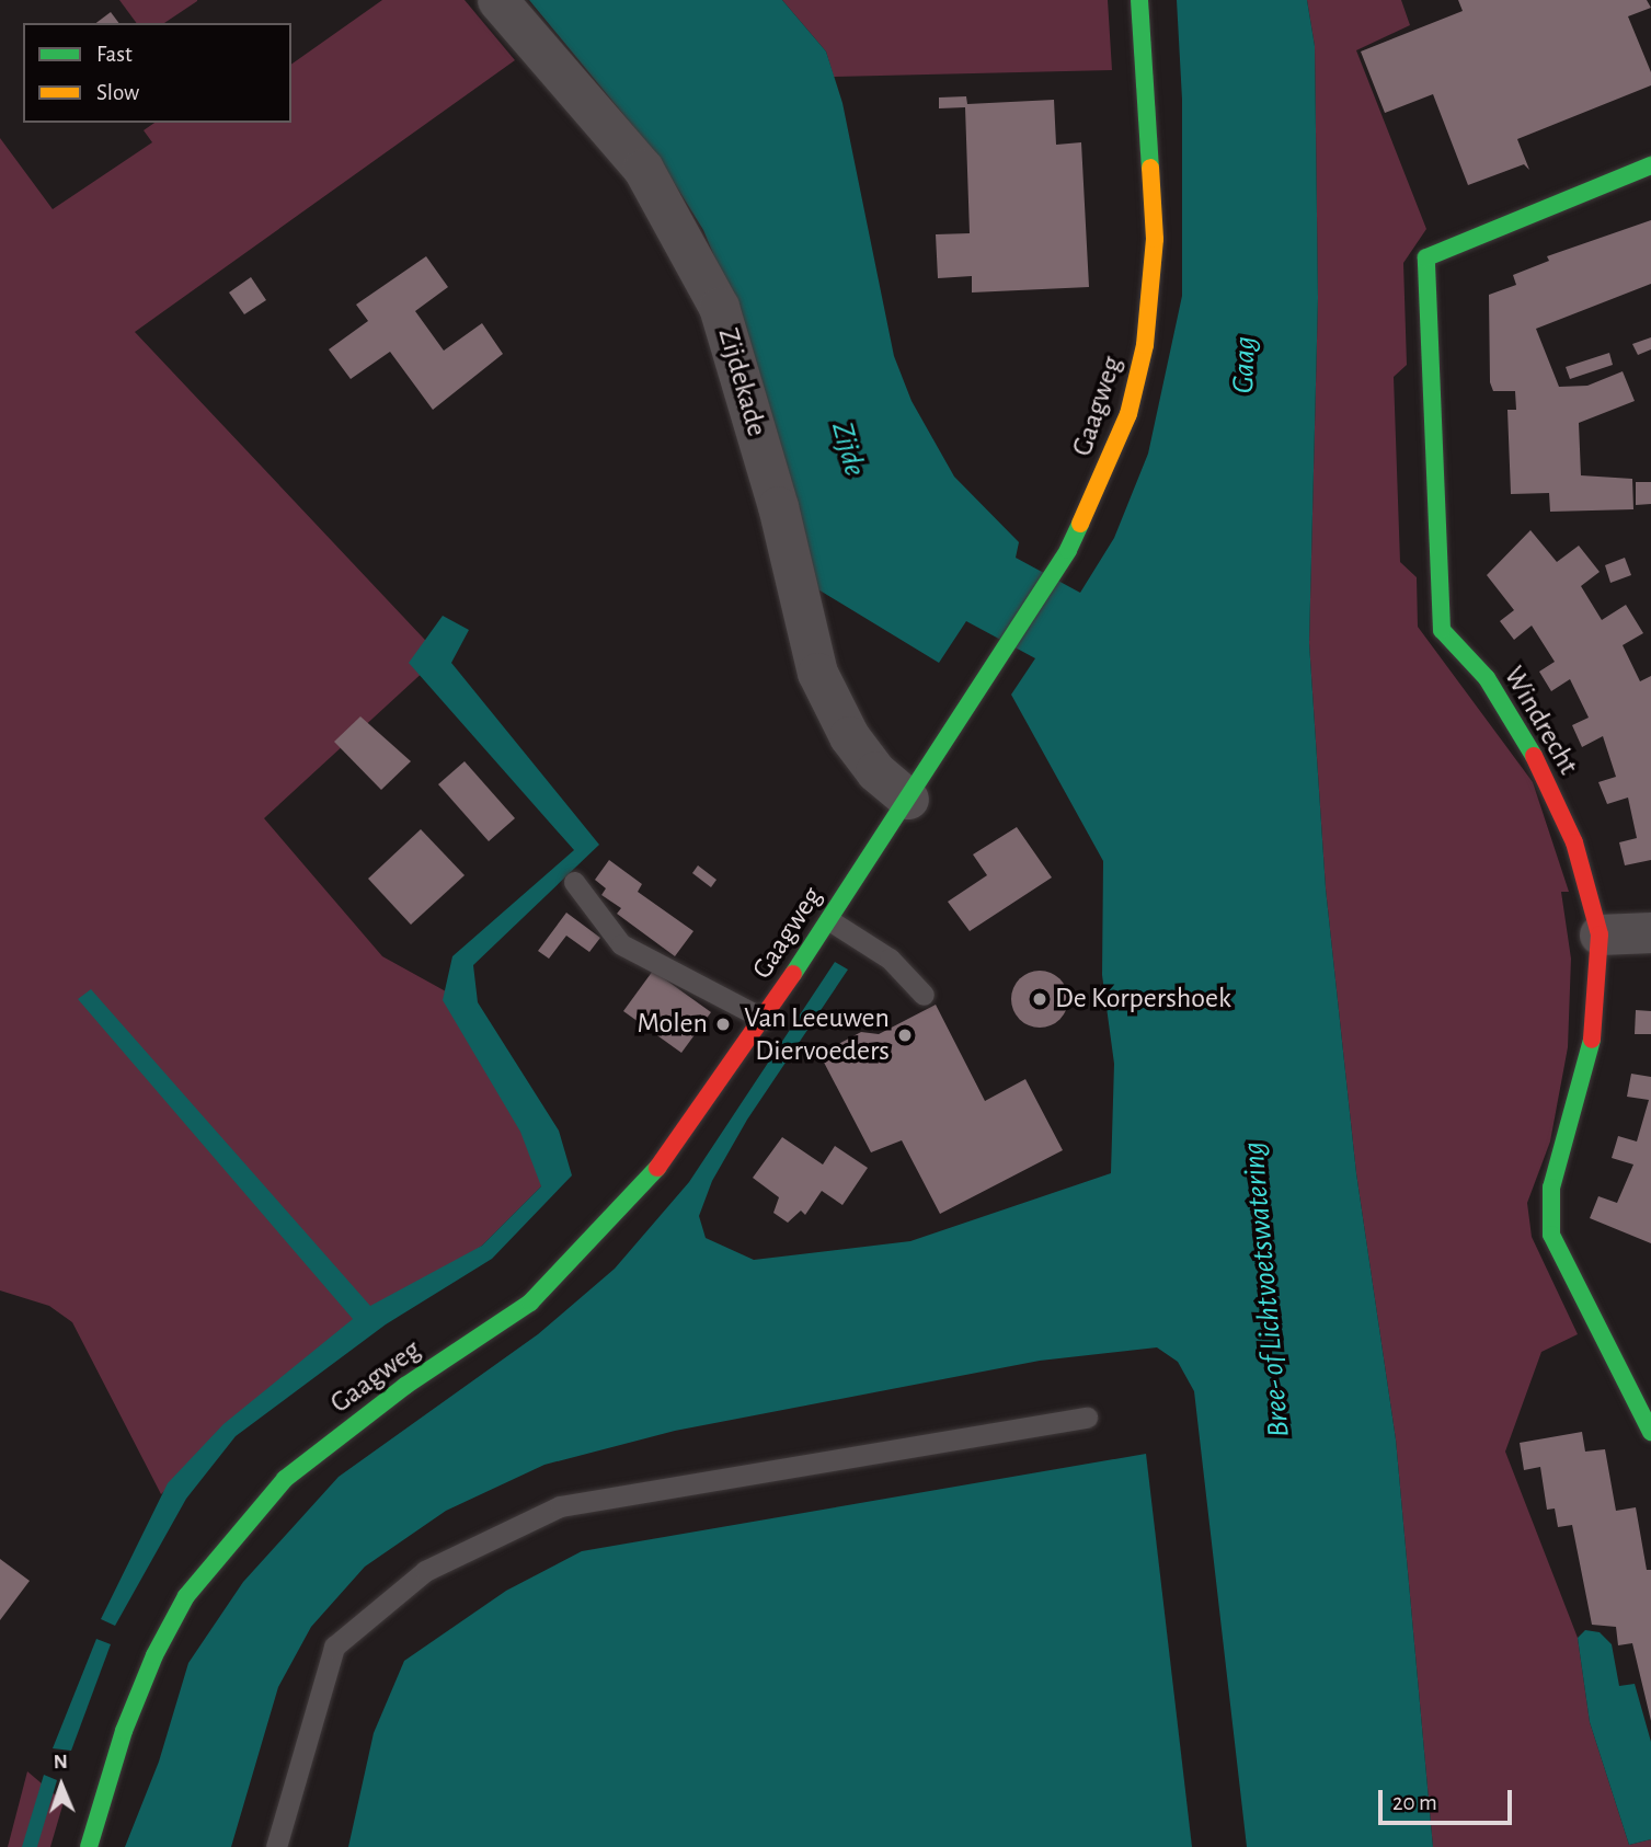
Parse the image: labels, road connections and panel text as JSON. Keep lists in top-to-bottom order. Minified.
{"streets":{"main road":["Gaagweg","Windrecht"],"street":["Zijdekade"]},"crossings":[["Zijdekade","Gaagweg"]],"water":["Gaag","Zijde","Bree- of Lichtvoetswatering"],"places":["De Korpershoek","Molen","Van Leeuwen Diervoeders"],"legend":["Fast","Slow"],"scale_bar":"20 m","north":"top"}
